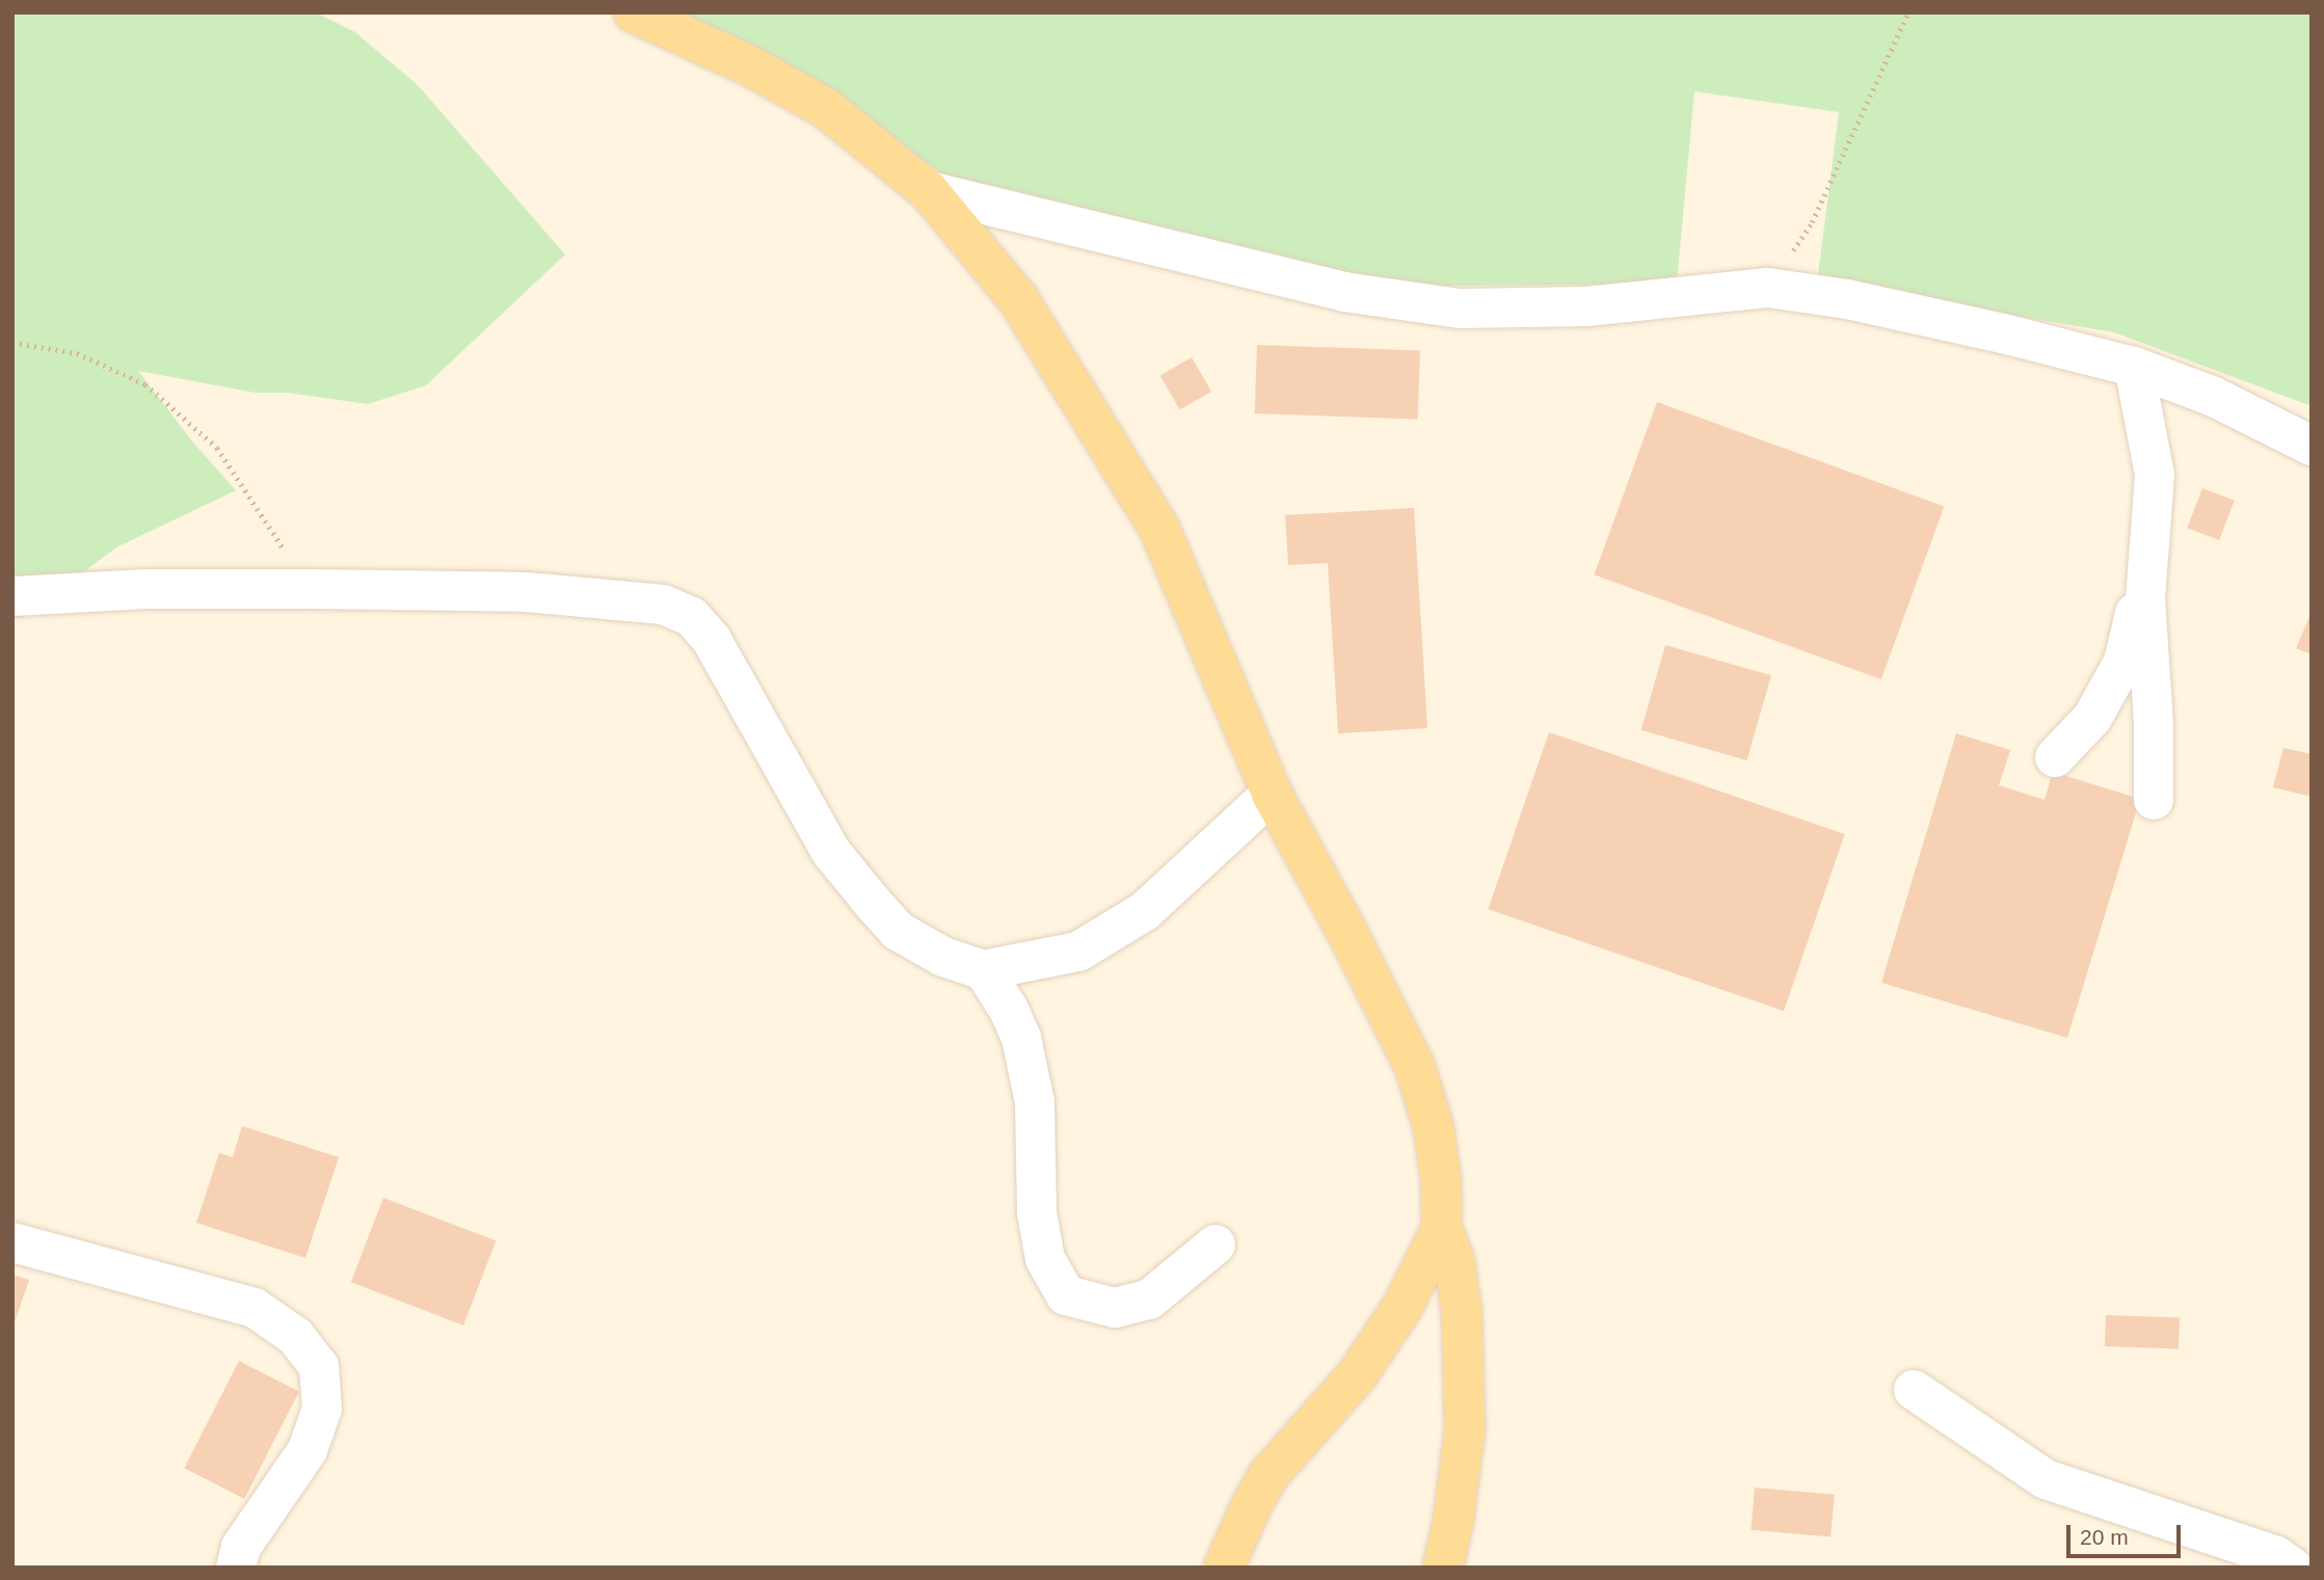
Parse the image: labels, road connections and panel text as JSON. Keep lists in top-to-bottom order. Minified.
{"scale_bar":"20 m"}
